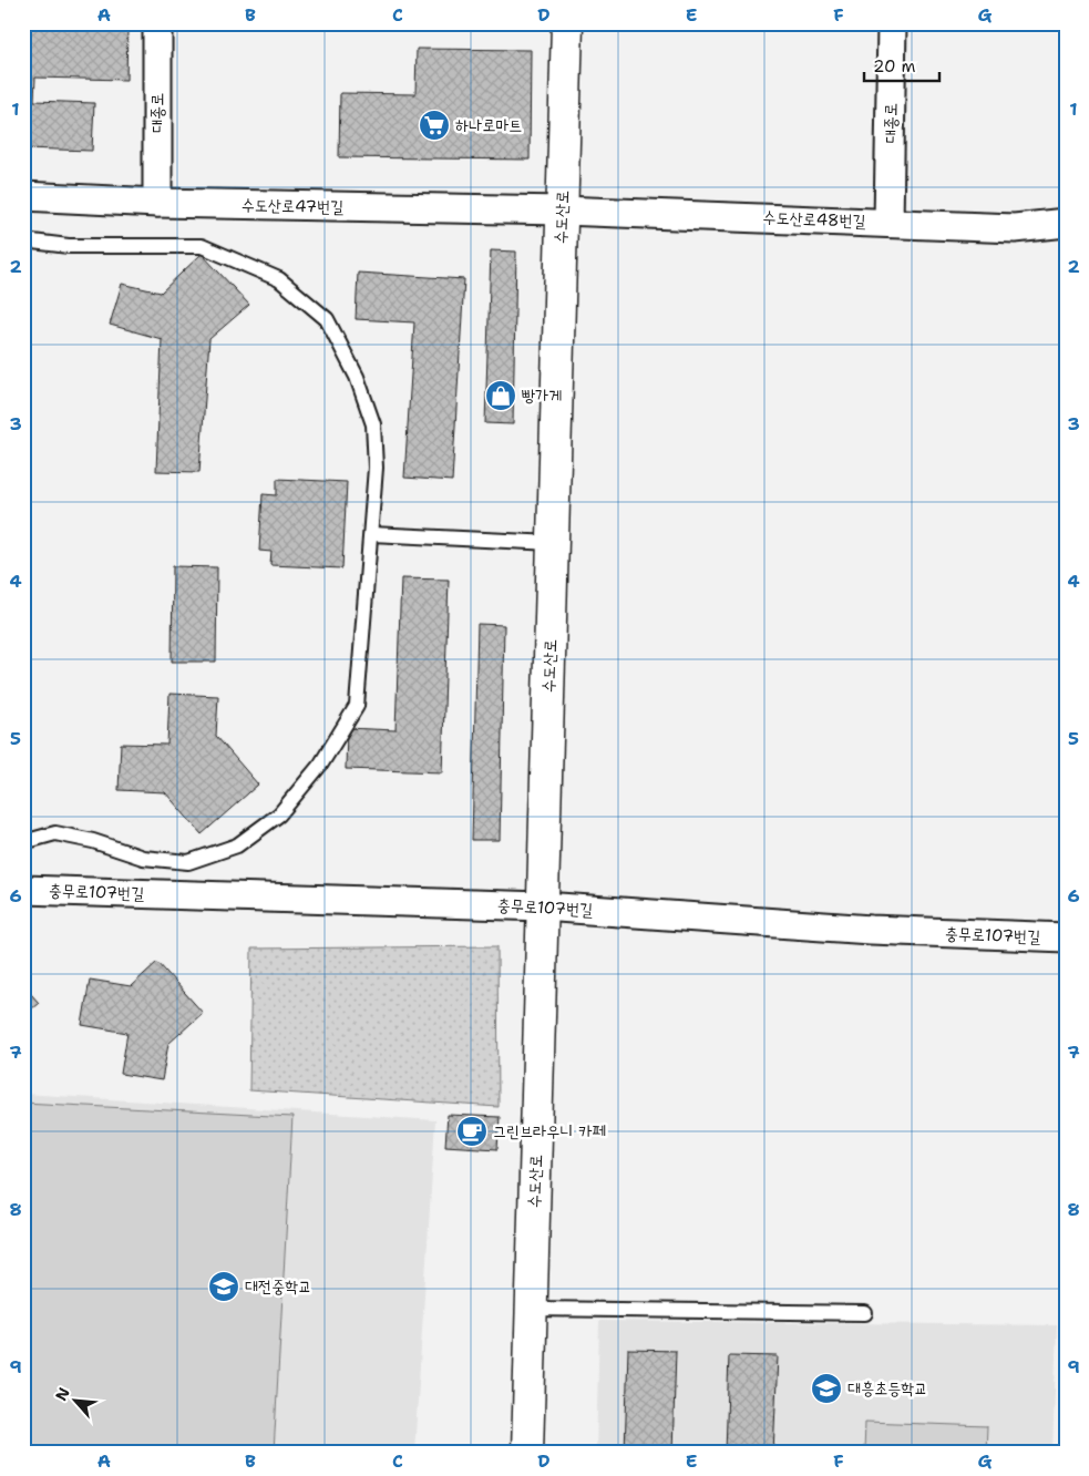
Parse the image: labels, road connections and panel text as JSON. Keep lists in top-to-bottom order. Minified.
{"streets":{"main road":["수도산로"],"street":["대종로","수도산로47번길","수도산로48번길","충무로107번길"]},"crossings":[["대종로","수도산로47번길"],["대종로","수도산로48번길"],["수도산로47번길","수도산로"],["수도산로47번길","수도산로48번길"],["수도산로","수도산로48번길"],["수도산로","충무로107번길"]],"places":{"supermarket":["하나로마트"],"shop":["빵가게"],"cafe":["그린브라우니 카페"],"school or university":["대전중학교","대흥초등학교"]},"scale_bar":"20 m","north":"top left","grid":{"columns":["A","B","C","D","E","F","G"],"rows":["1","2","3","4","5","6","7","8","9"]}}
